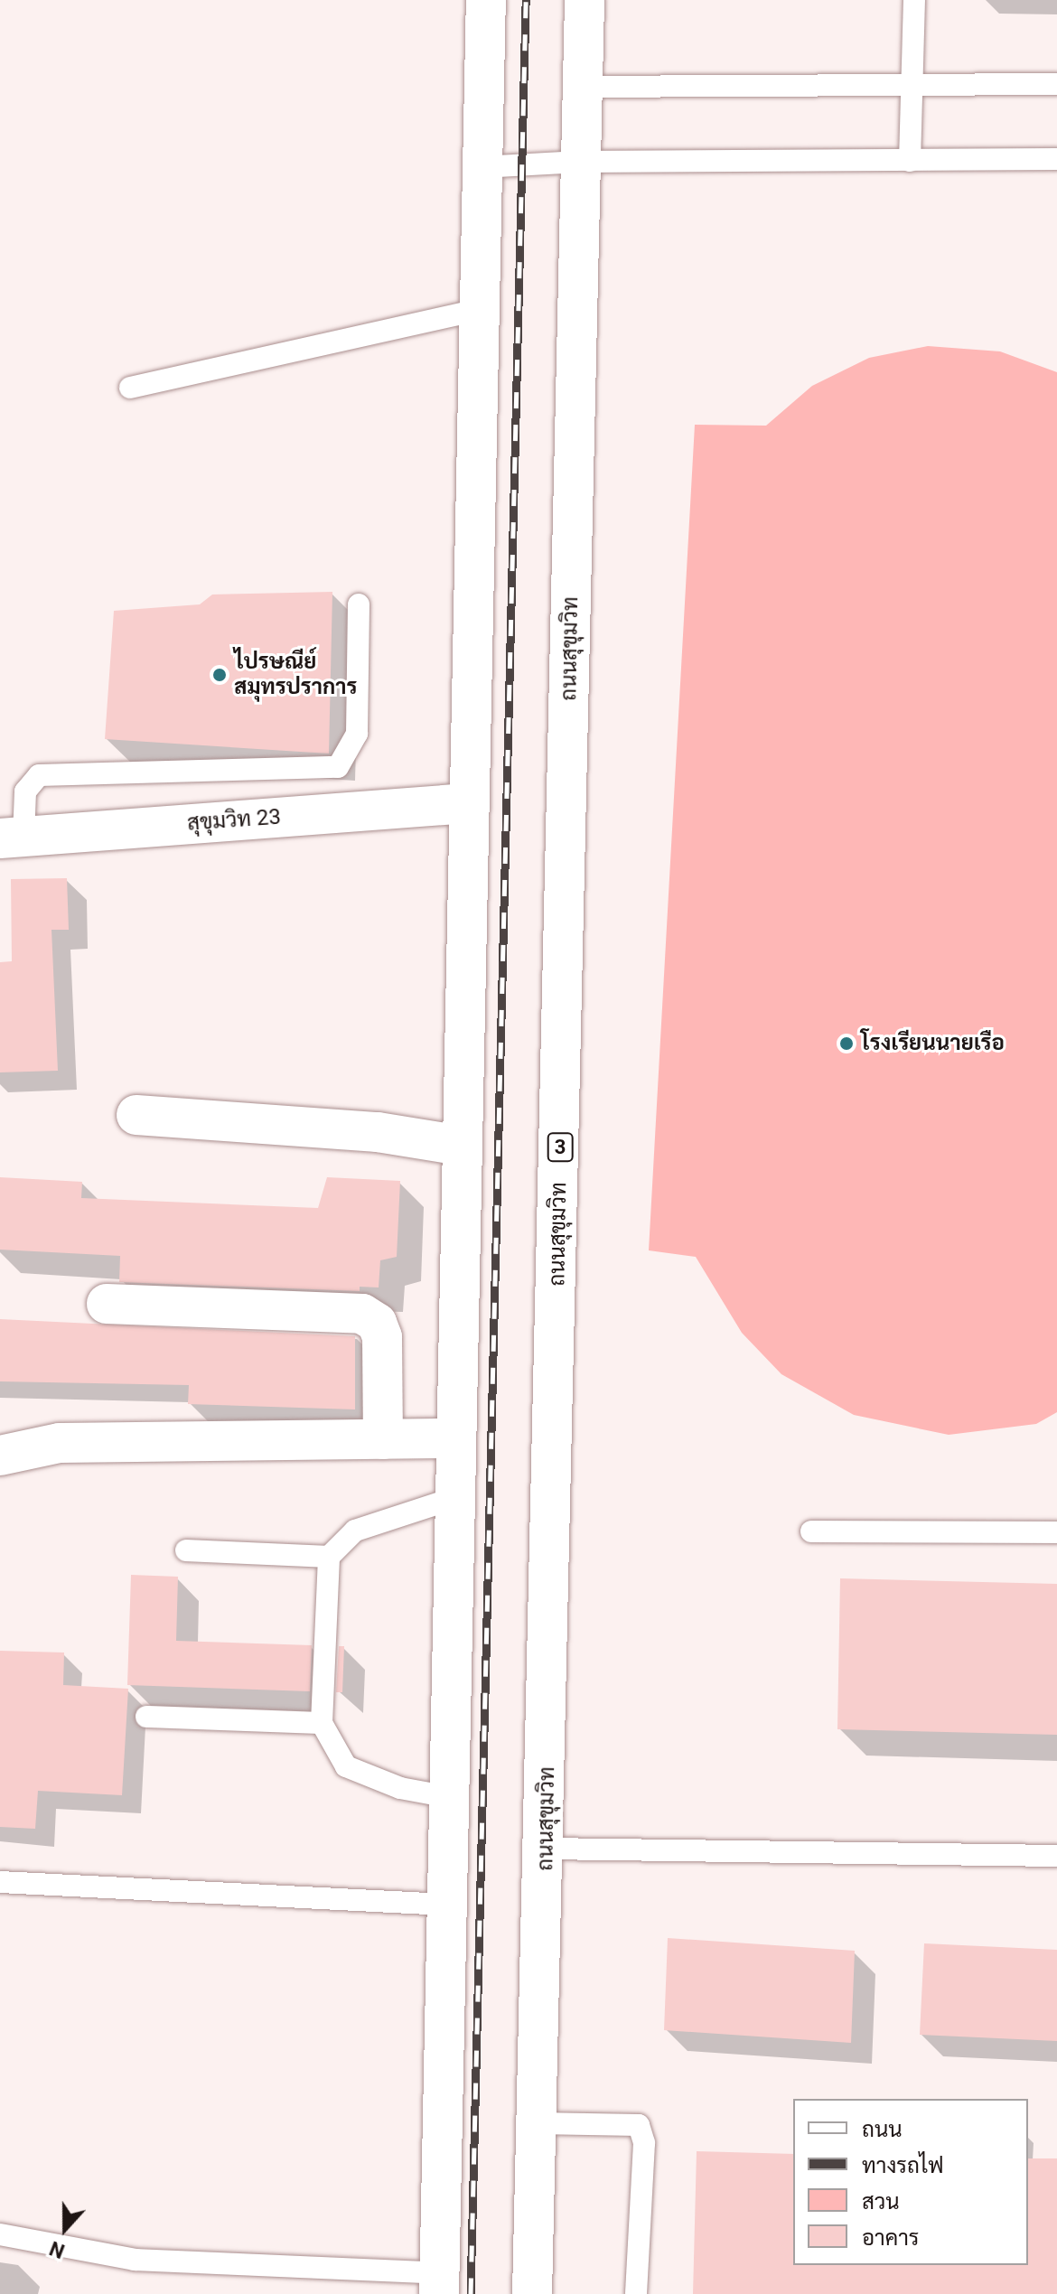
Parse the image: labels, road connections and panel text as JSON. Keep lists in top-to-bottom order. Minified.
{"streets":{"main road":["ถนนสุขุมวิท","สุขุมวิท 23","3"]},"places":["ไปรษณีย์ สมุทรปราการ","โรงเรียนนายเรือ"],"legend":["ถนน","ทางรถไฟ","สวน","อาคาร"],"north":"bottom"}
